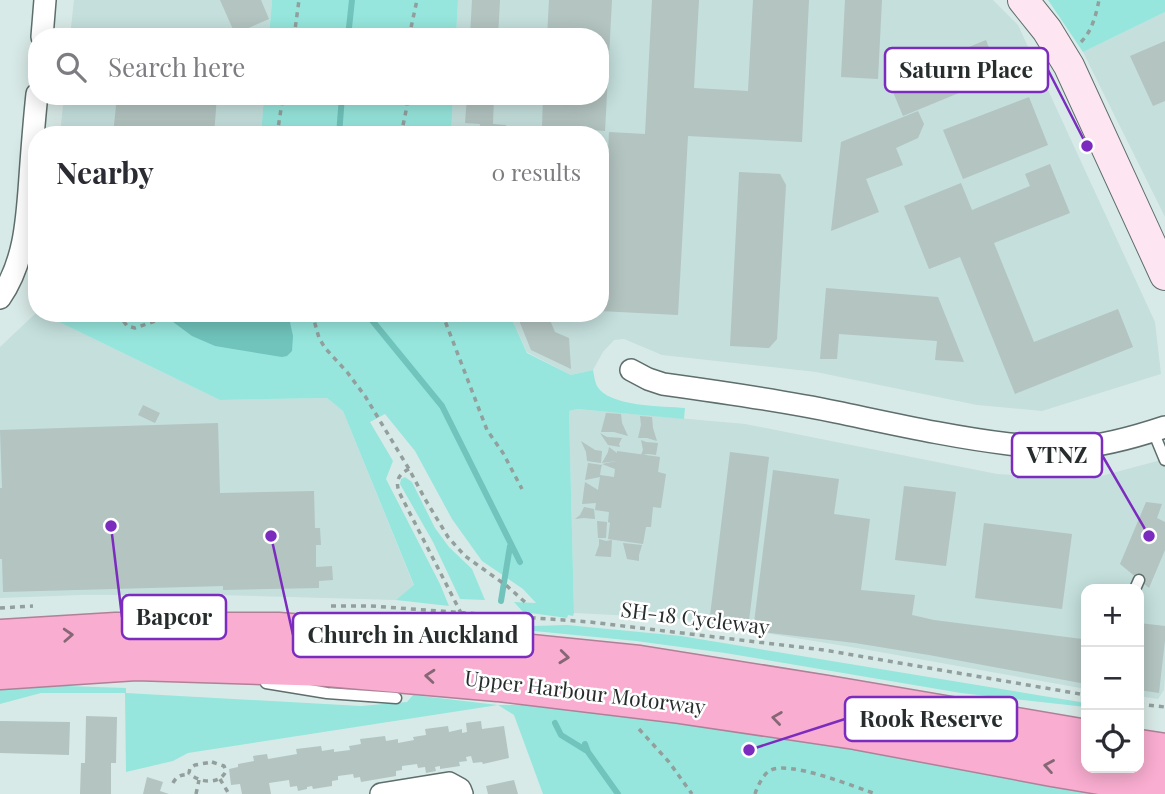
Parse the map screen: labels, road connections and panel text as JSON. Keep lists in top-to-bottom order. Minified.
{"streets":{"highway":["Upper Harbour Motorway"],"path":["SH-18 Cycleway"]},"places":["Saturn Place","Bapcor","Church in Auckland","VTNZ","Rook Reserve"],"page":{"search":"Search here","heading":["Nearby","0 results"],"map_buttons":["+","−"]}}
